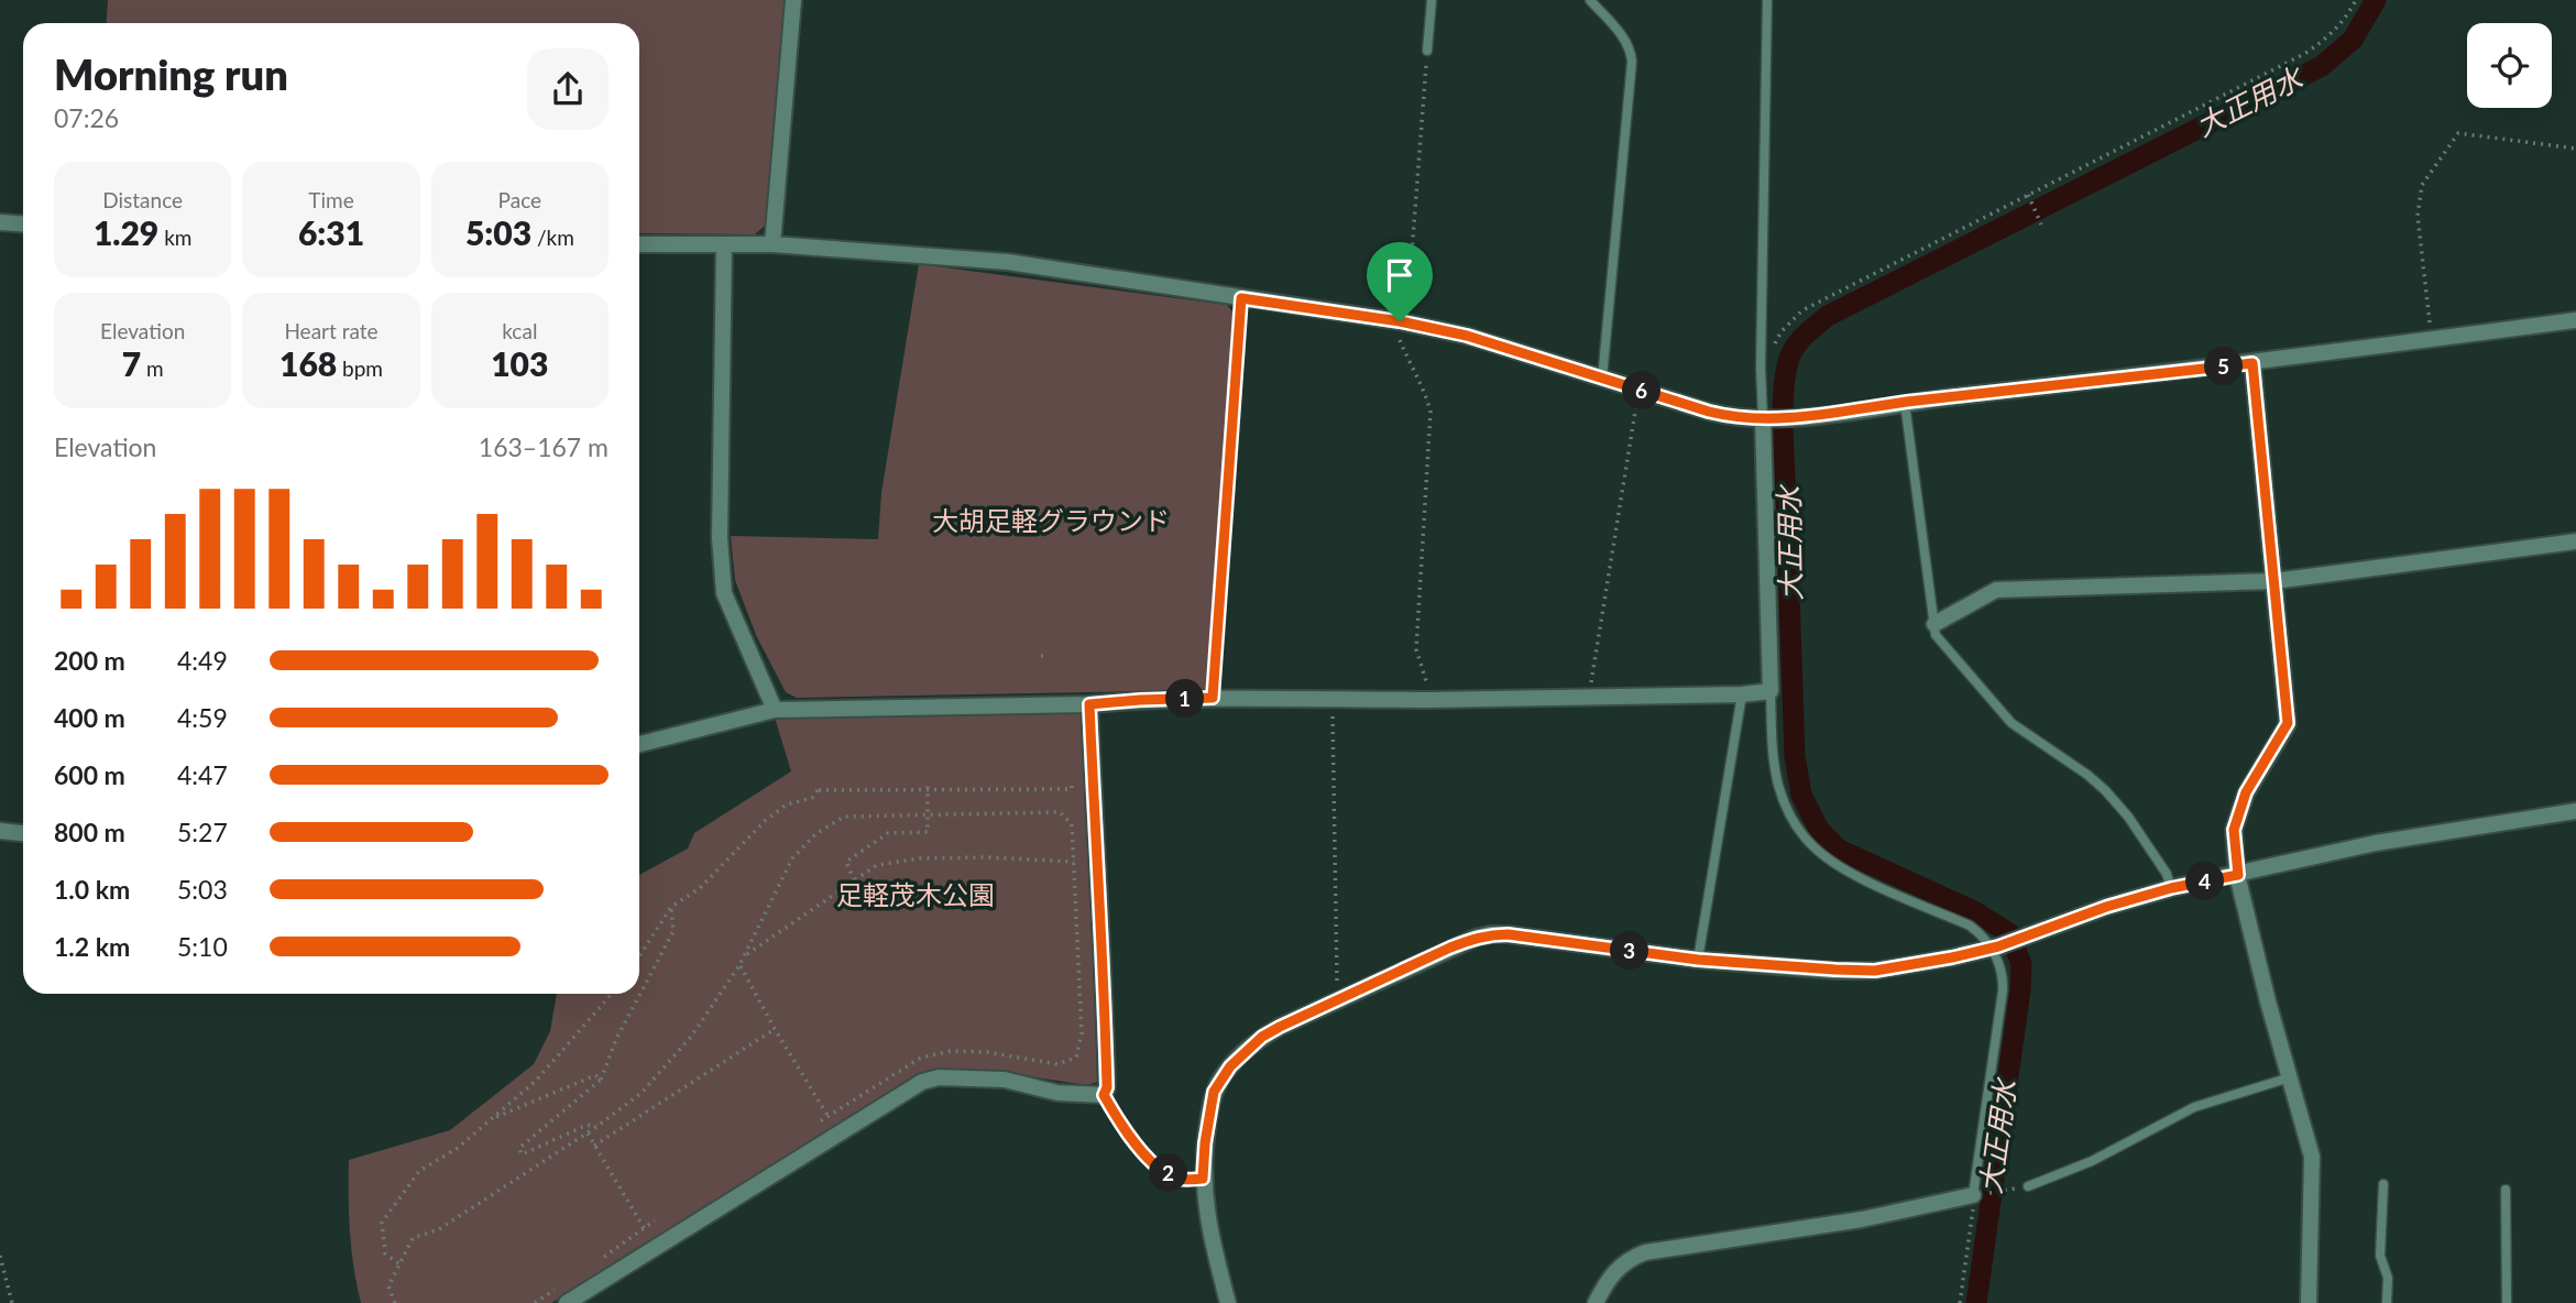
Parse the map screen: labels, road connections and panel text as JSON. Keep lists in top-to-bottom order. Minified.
{"water":["大正用水"],"parks":["大胡足軽グラウンド","足軽茂木公園"],"page":{"heading":["Morning run","07:26"],"stats":[["Distance","1.29 km"],["Time","6:31"],["Pace","5:03 /km"],["Elevation","7 m"],["Heart rate","168 bpm"],["kcal","103"]],"pins":["5","6","1","4","3","2"],"chart":["Elevation","163–167 m"],"list":[{"name":"200 m","note":"4:49"},{"name":"400 m","note":"4:59"},{"name":"600 m","note":"4:47"},{"name":"800 m","note":"5:27"},{"name":"1.0 km","note":"5:03"},{"name":"1.2 km","note":"5:10"}]}}
